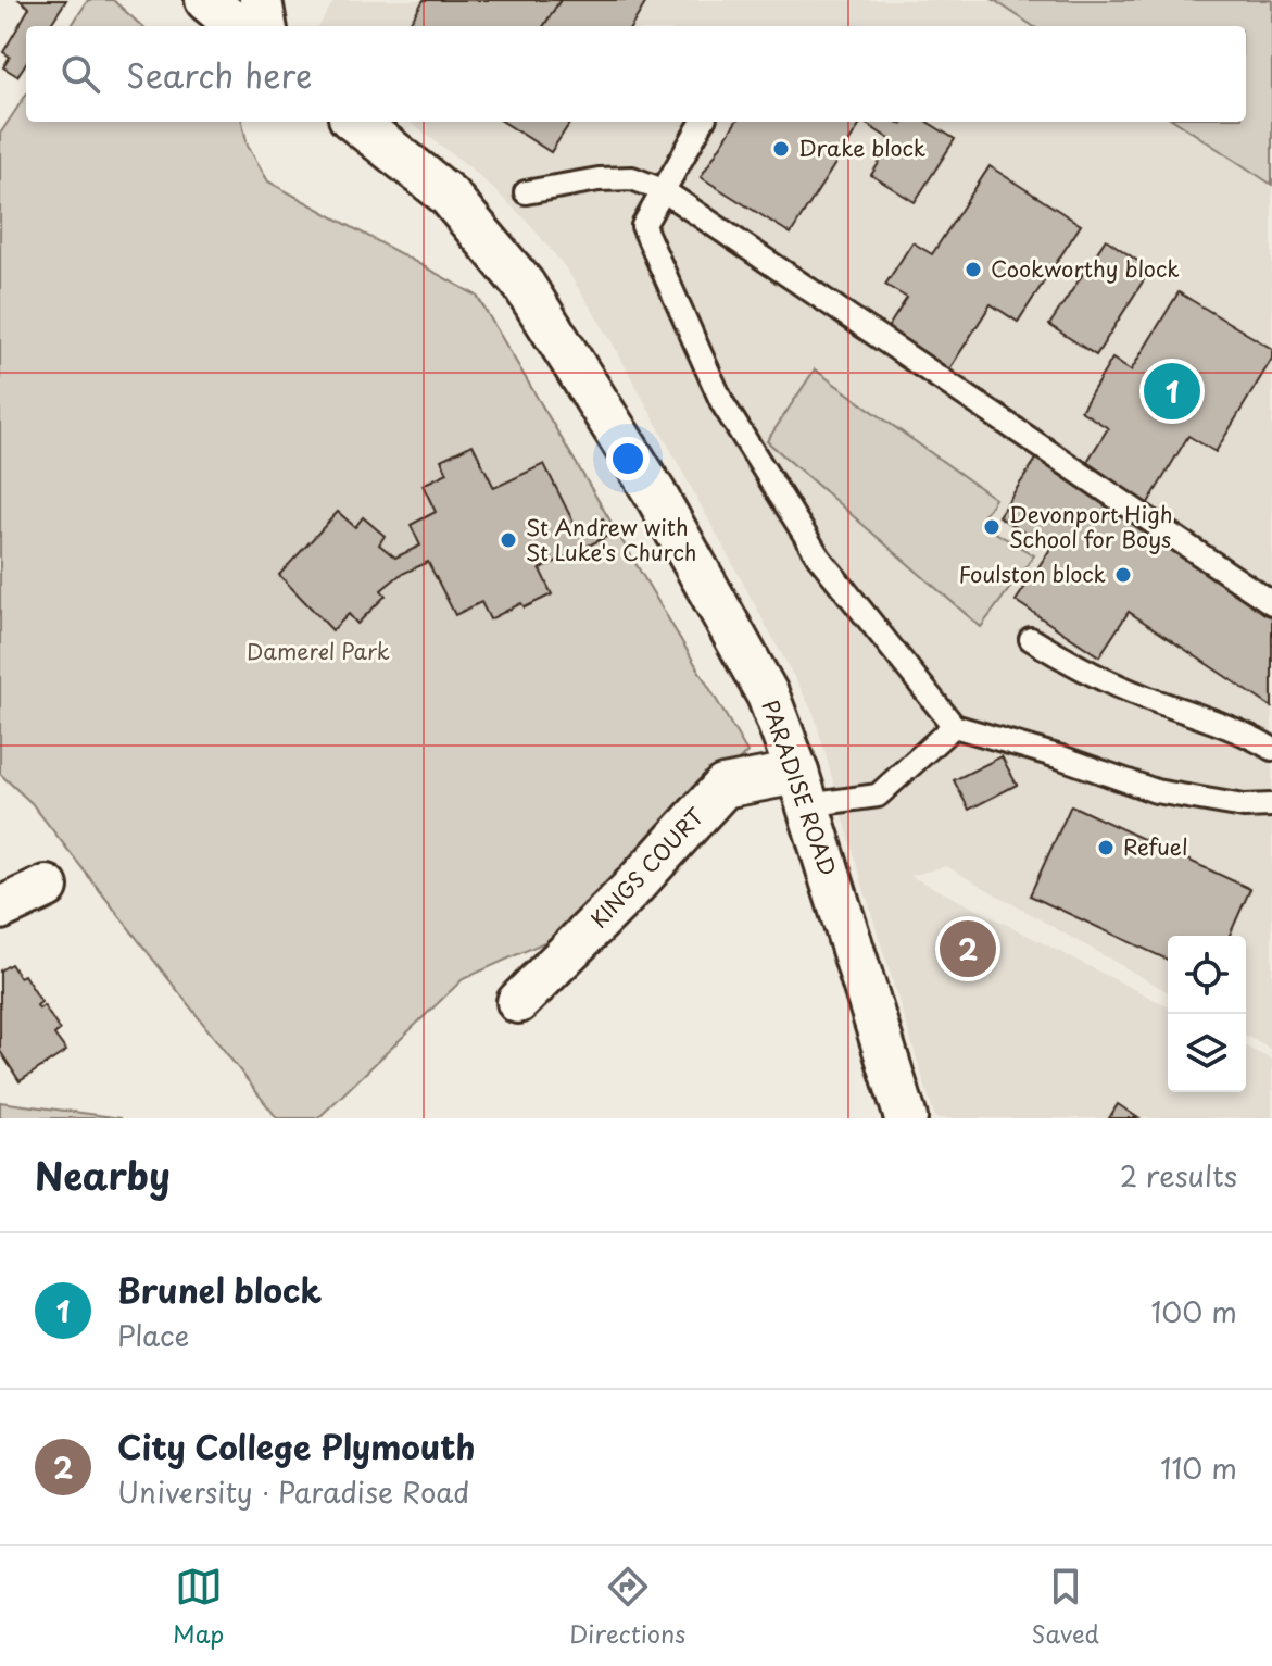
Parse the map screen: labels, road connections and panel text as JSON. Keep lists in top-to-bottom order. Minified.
{"streets":{"street":["PARADISE ROAD","KINGS COURT"]},"crossings":[["PARADISE ROAD","KINGS COURT"]],"parks":["Damerel Park"],"places":["Drake block","Cookworthy block","Devonport High School for Boys","St Andrew with St Luke's Church","Foulston block","Refuel"],"page":{"search":"Search here","pins":["1","2"],"heading":["Nearby","2 results"],"list":[{"mark":"1","name":"Brunel block","note":"Place","value":"100 m"},{"mark":"2","name":"City College Plymouth","note":"University · Paradise Road","value":"110 m"}],"nav":["Map","Directions","Saved"]}}
